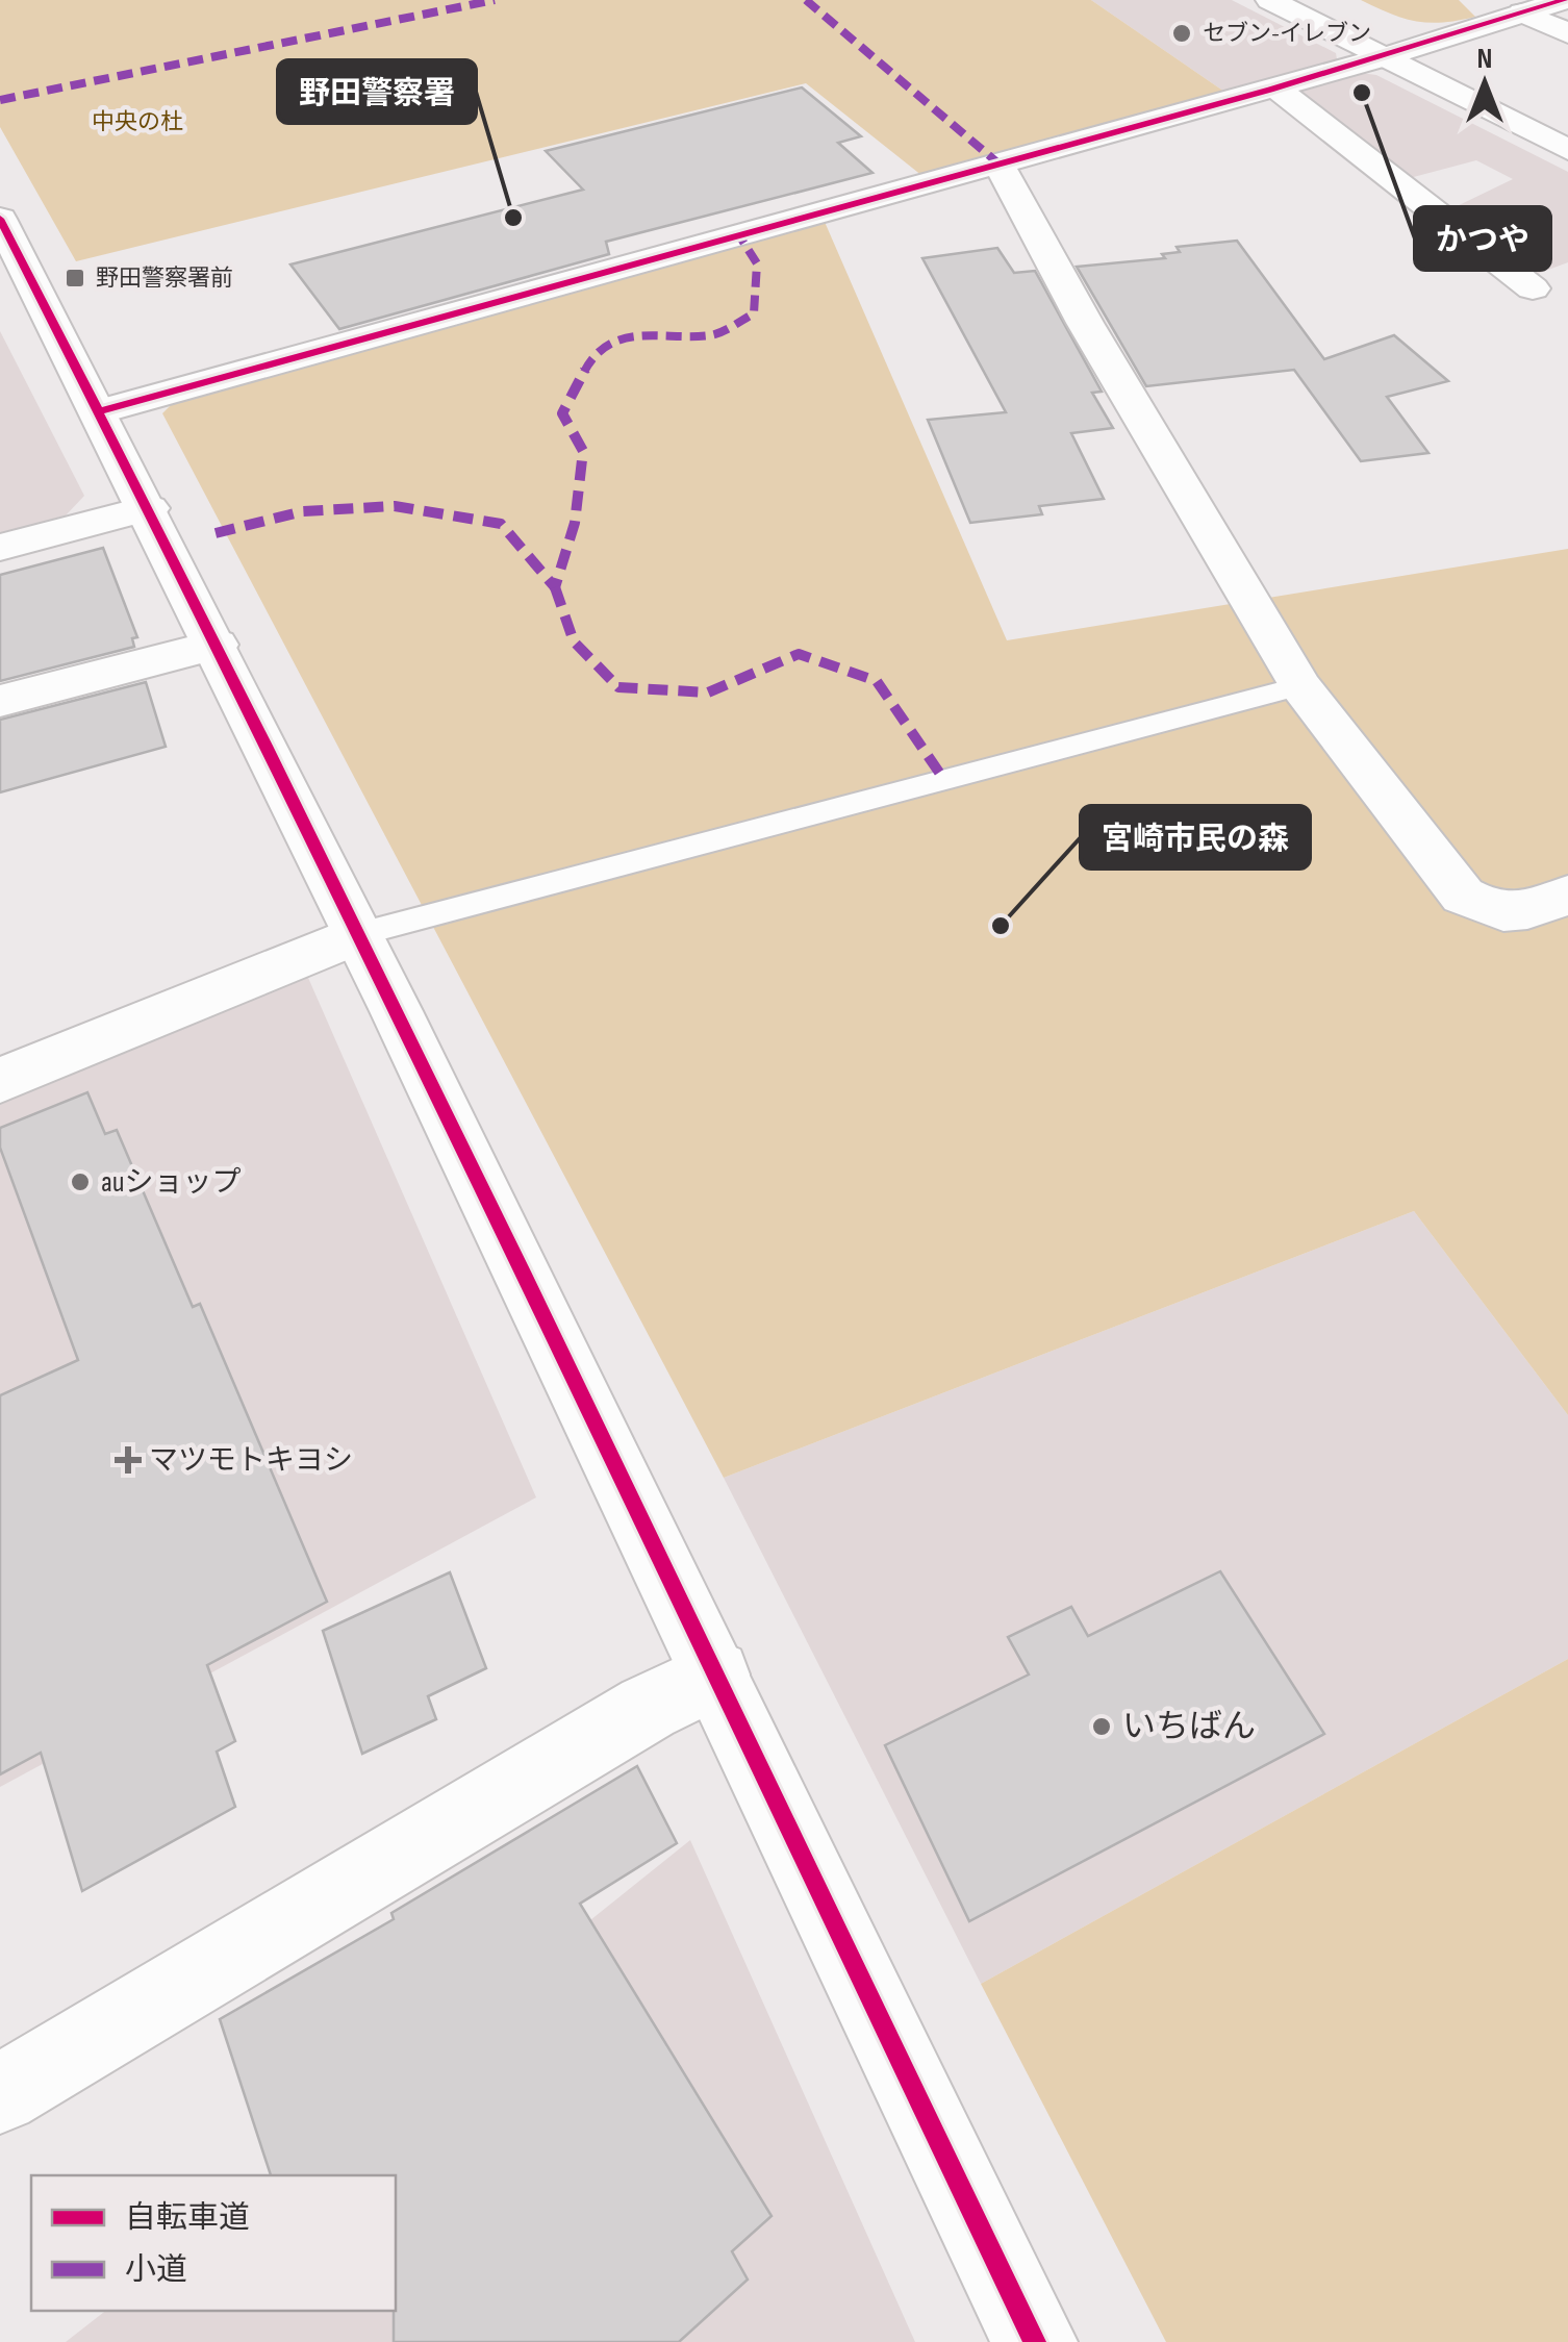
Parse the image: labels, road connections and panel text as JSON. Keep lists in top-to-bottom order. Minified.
{"parks":["中央の杜"],"places":{"other":["セブン-イレブン","かつや","野田警察署","宮崎市民の森","auショップ","いちばん"],"transit":["野田警察署前"],"health":["マツモトキヨシ"]},"legend":["自転車道","小道"],"north":"top"}
